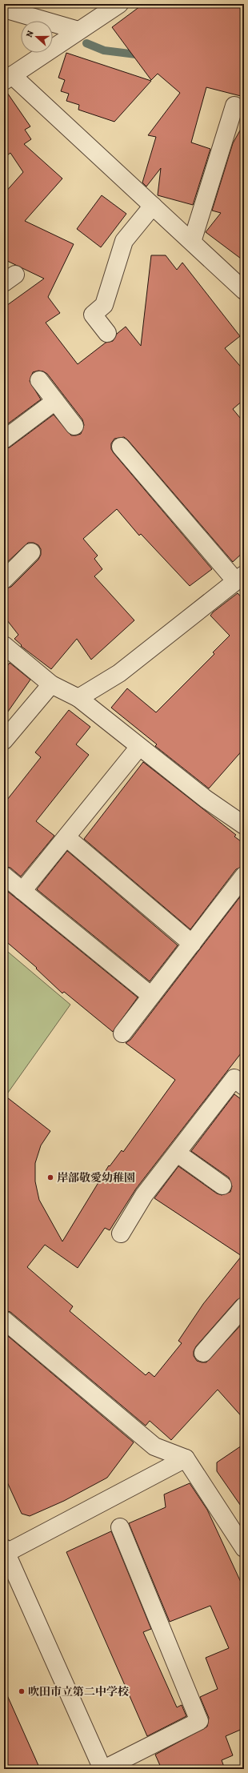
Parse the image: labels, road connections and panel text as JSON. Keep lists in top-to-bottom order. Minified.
{"places":["岸部敬愛幼稚園","吹田市立第二中学校"],"north":"left"}
